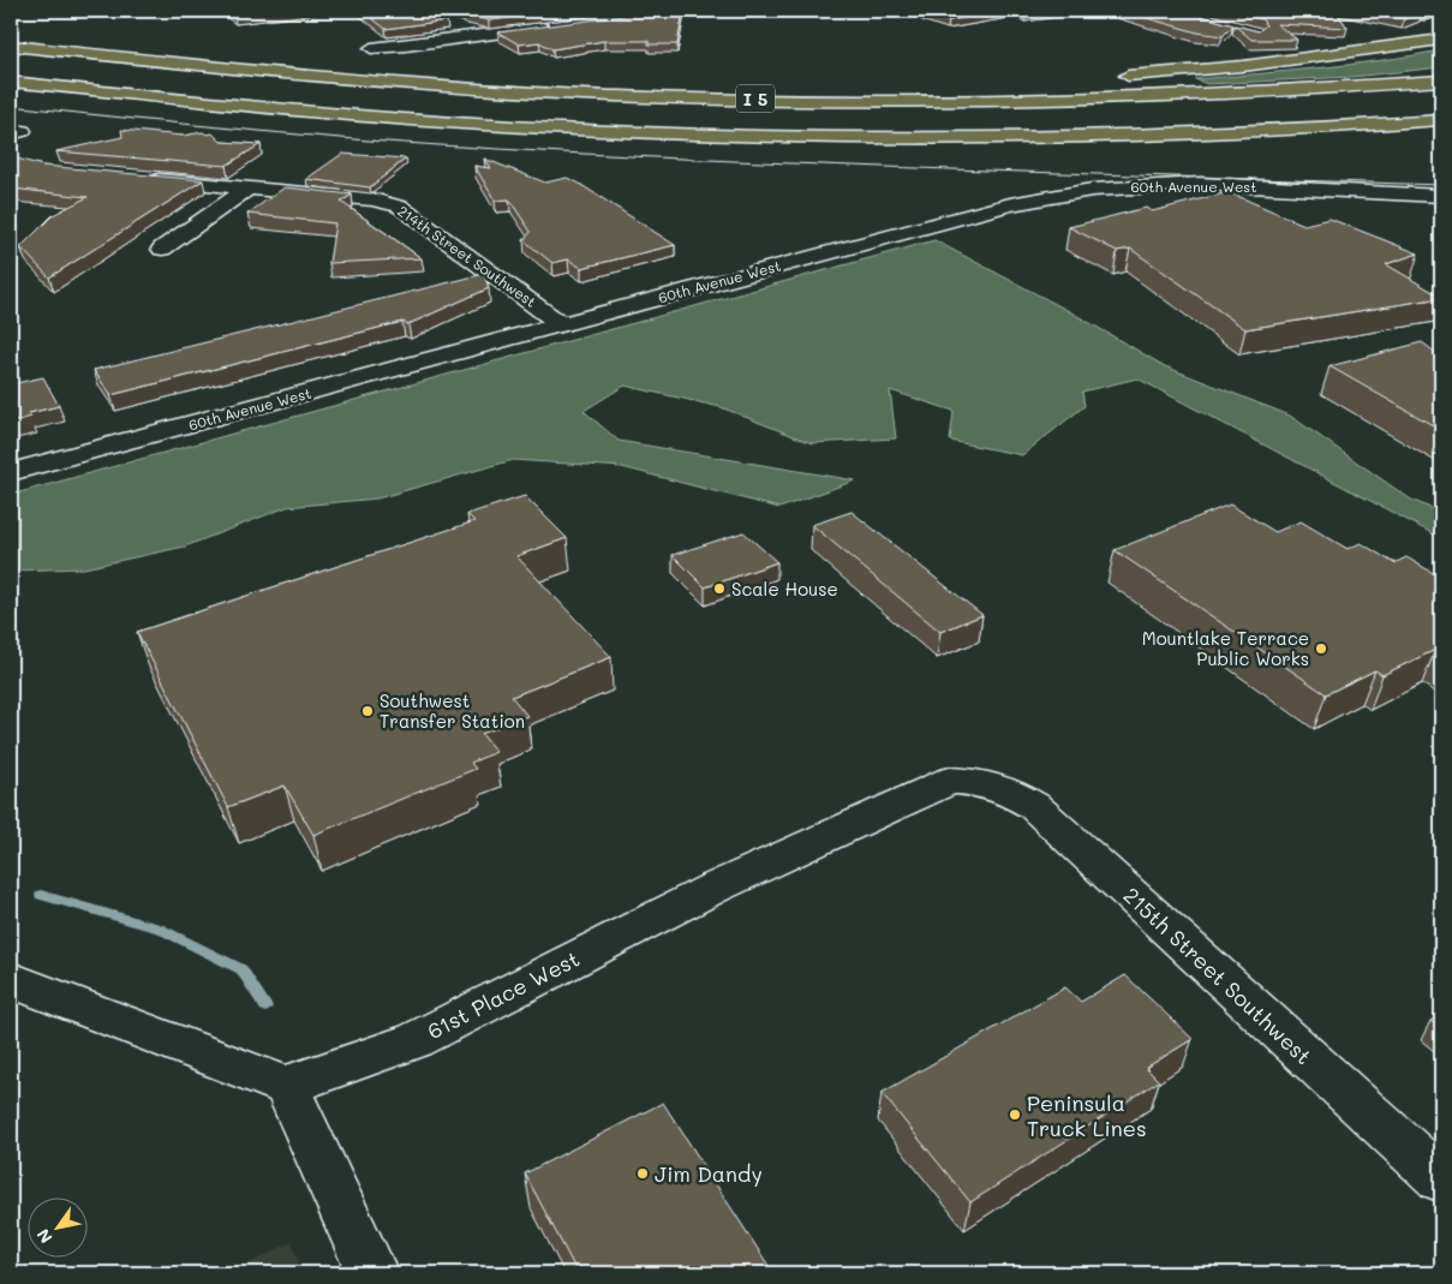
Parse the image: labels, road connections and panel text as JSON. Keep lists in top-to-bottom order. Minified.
{"streets":{"highway":["I 5"],"street":["60th Avenue West","214th Street Southwest","215th Street Southwest","61st Place West"]},"crossings":[["60th Avenue West","214th Street Southwest"],["215th Street Southwest","61st Place West"]],"places":["Scale House","Mountlake Terrace Public Works","Southwest Transfer Station","Peninsula Truck Lines","Jim Dandy"],"north":"bottom left"}
